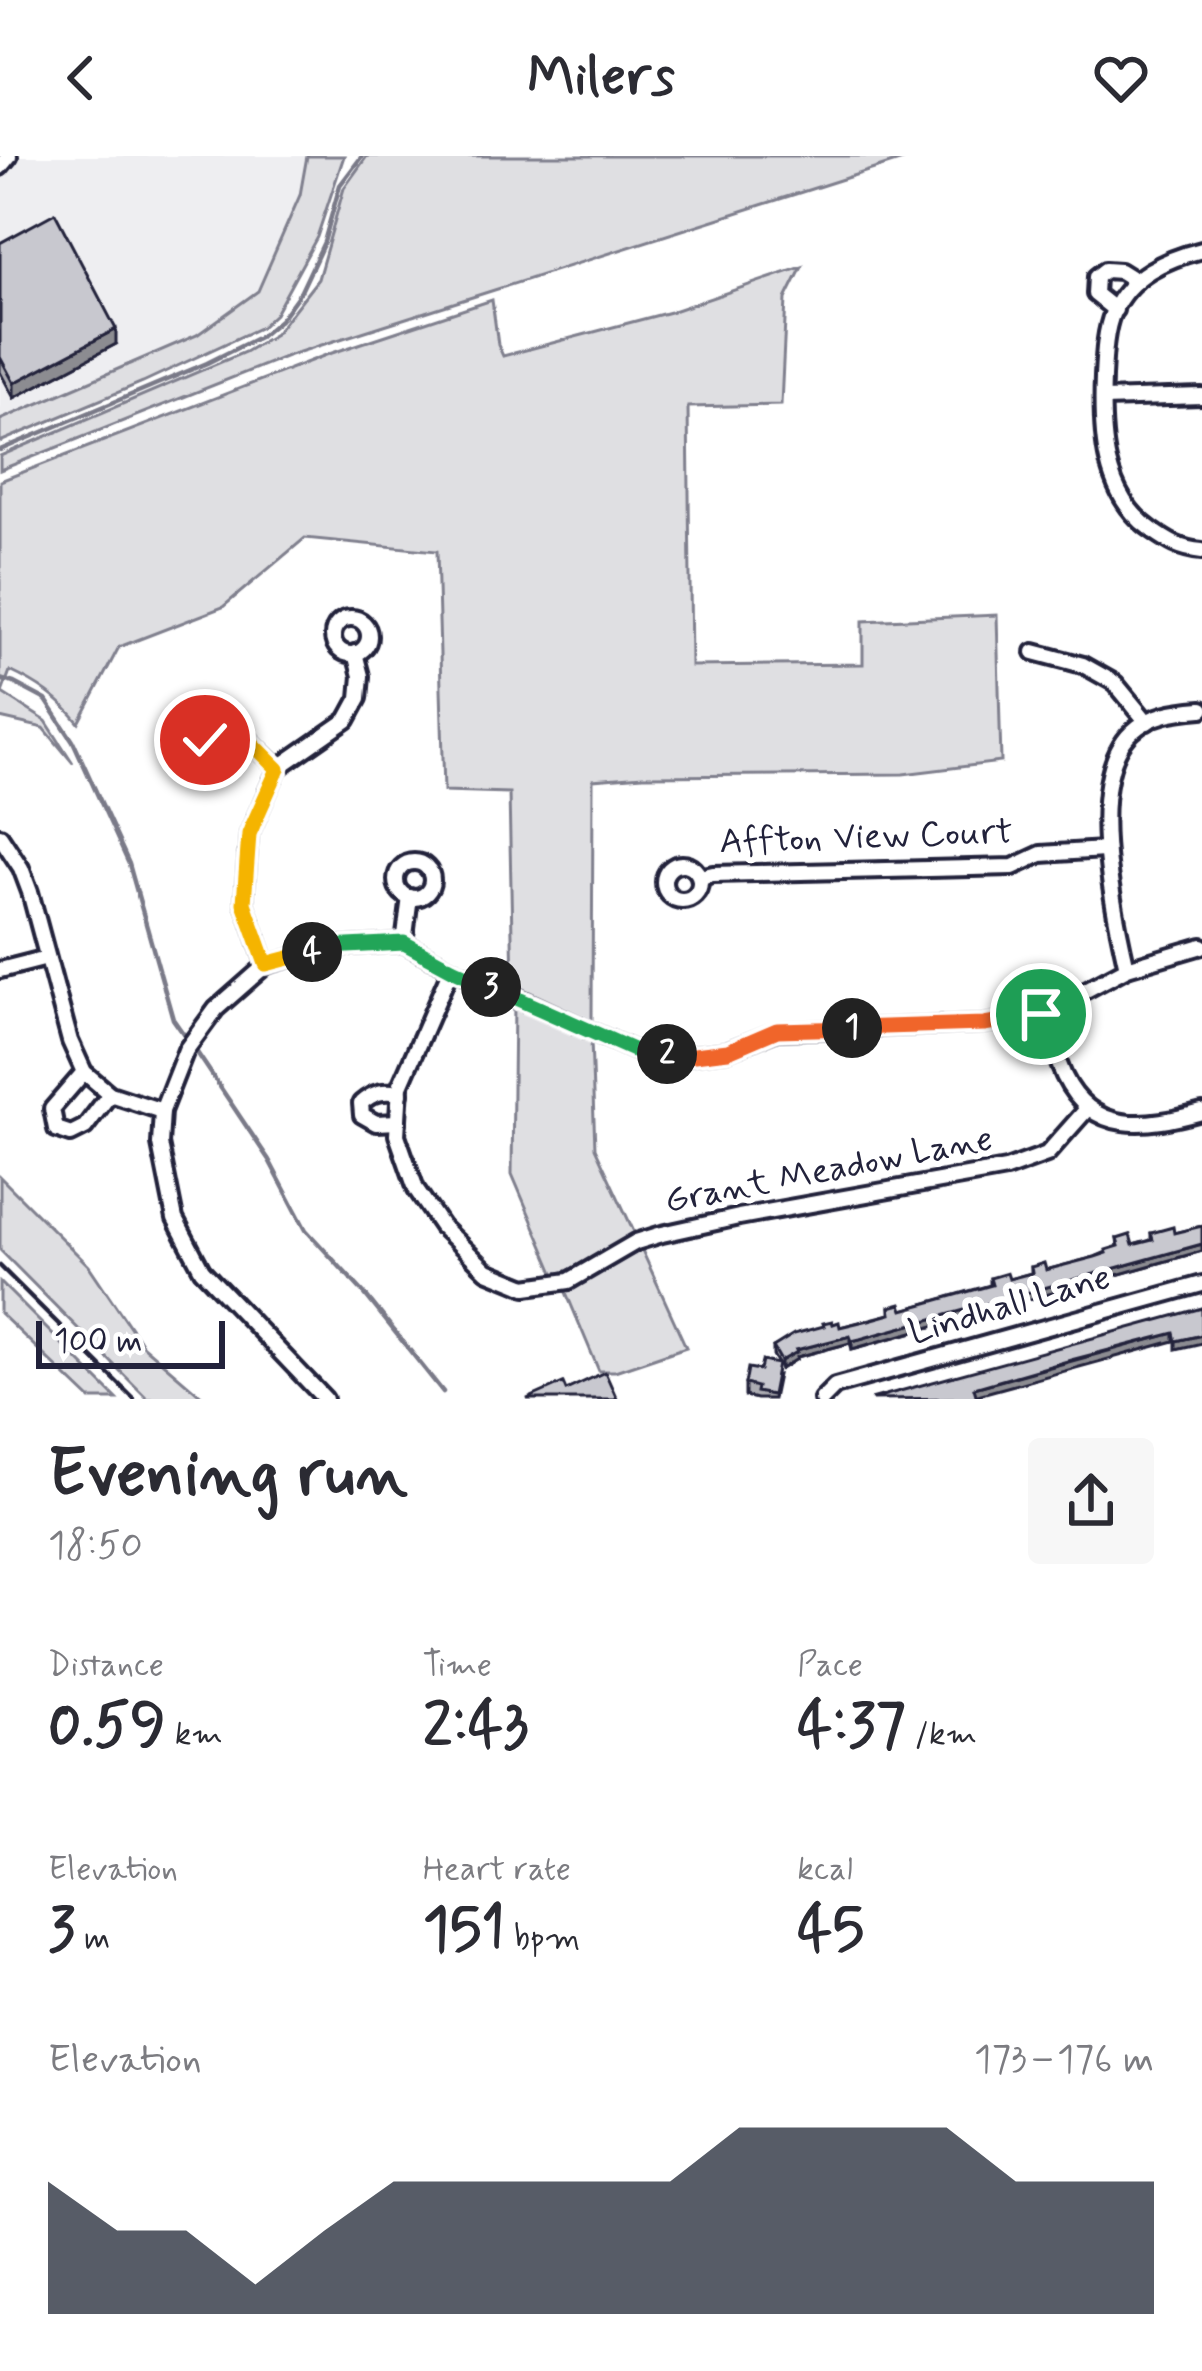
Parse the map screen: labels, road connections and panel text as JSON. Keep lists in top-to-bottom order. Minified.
{"streets":{"street":["Affton View Court","Grant Meadow Lane","Lindhall Lane"]},"scale_bar":"100 m","page":{"header":"Milers","pins":["4","3","1","2"],"scale":"100 m","heading":["Evening run","18:50"],"stats":[["Distance","0.59 km"],["Time","2:43"],["Pace","4:37 /km"],["Elevation","3 m"],["Heart rate","151 bpm"],["kcal","45"]],"chart":["Elevation","173–176 m"]}}
